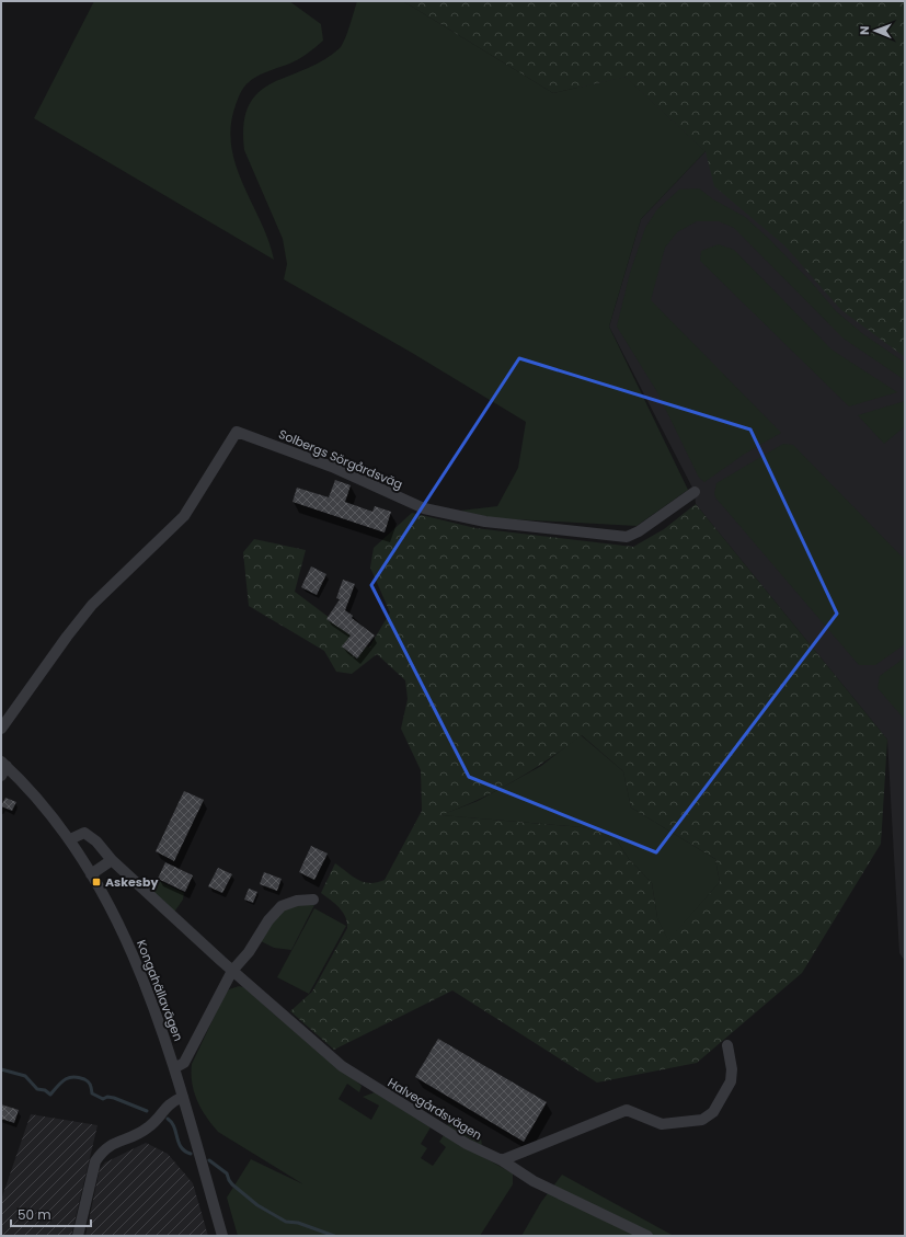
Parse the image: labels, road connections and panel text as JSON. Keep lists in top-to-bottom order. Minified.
{"streets":{"street":["Solbergs Sörgårdsväg","Kongahällavägen","Halvegårdsvägen"]},"crossings":[["Kongahällavägen","Halvegårdsvägen"]],"places":{"transit":["Askesby"]},"scale_bar":"50 m","north":"left"}
